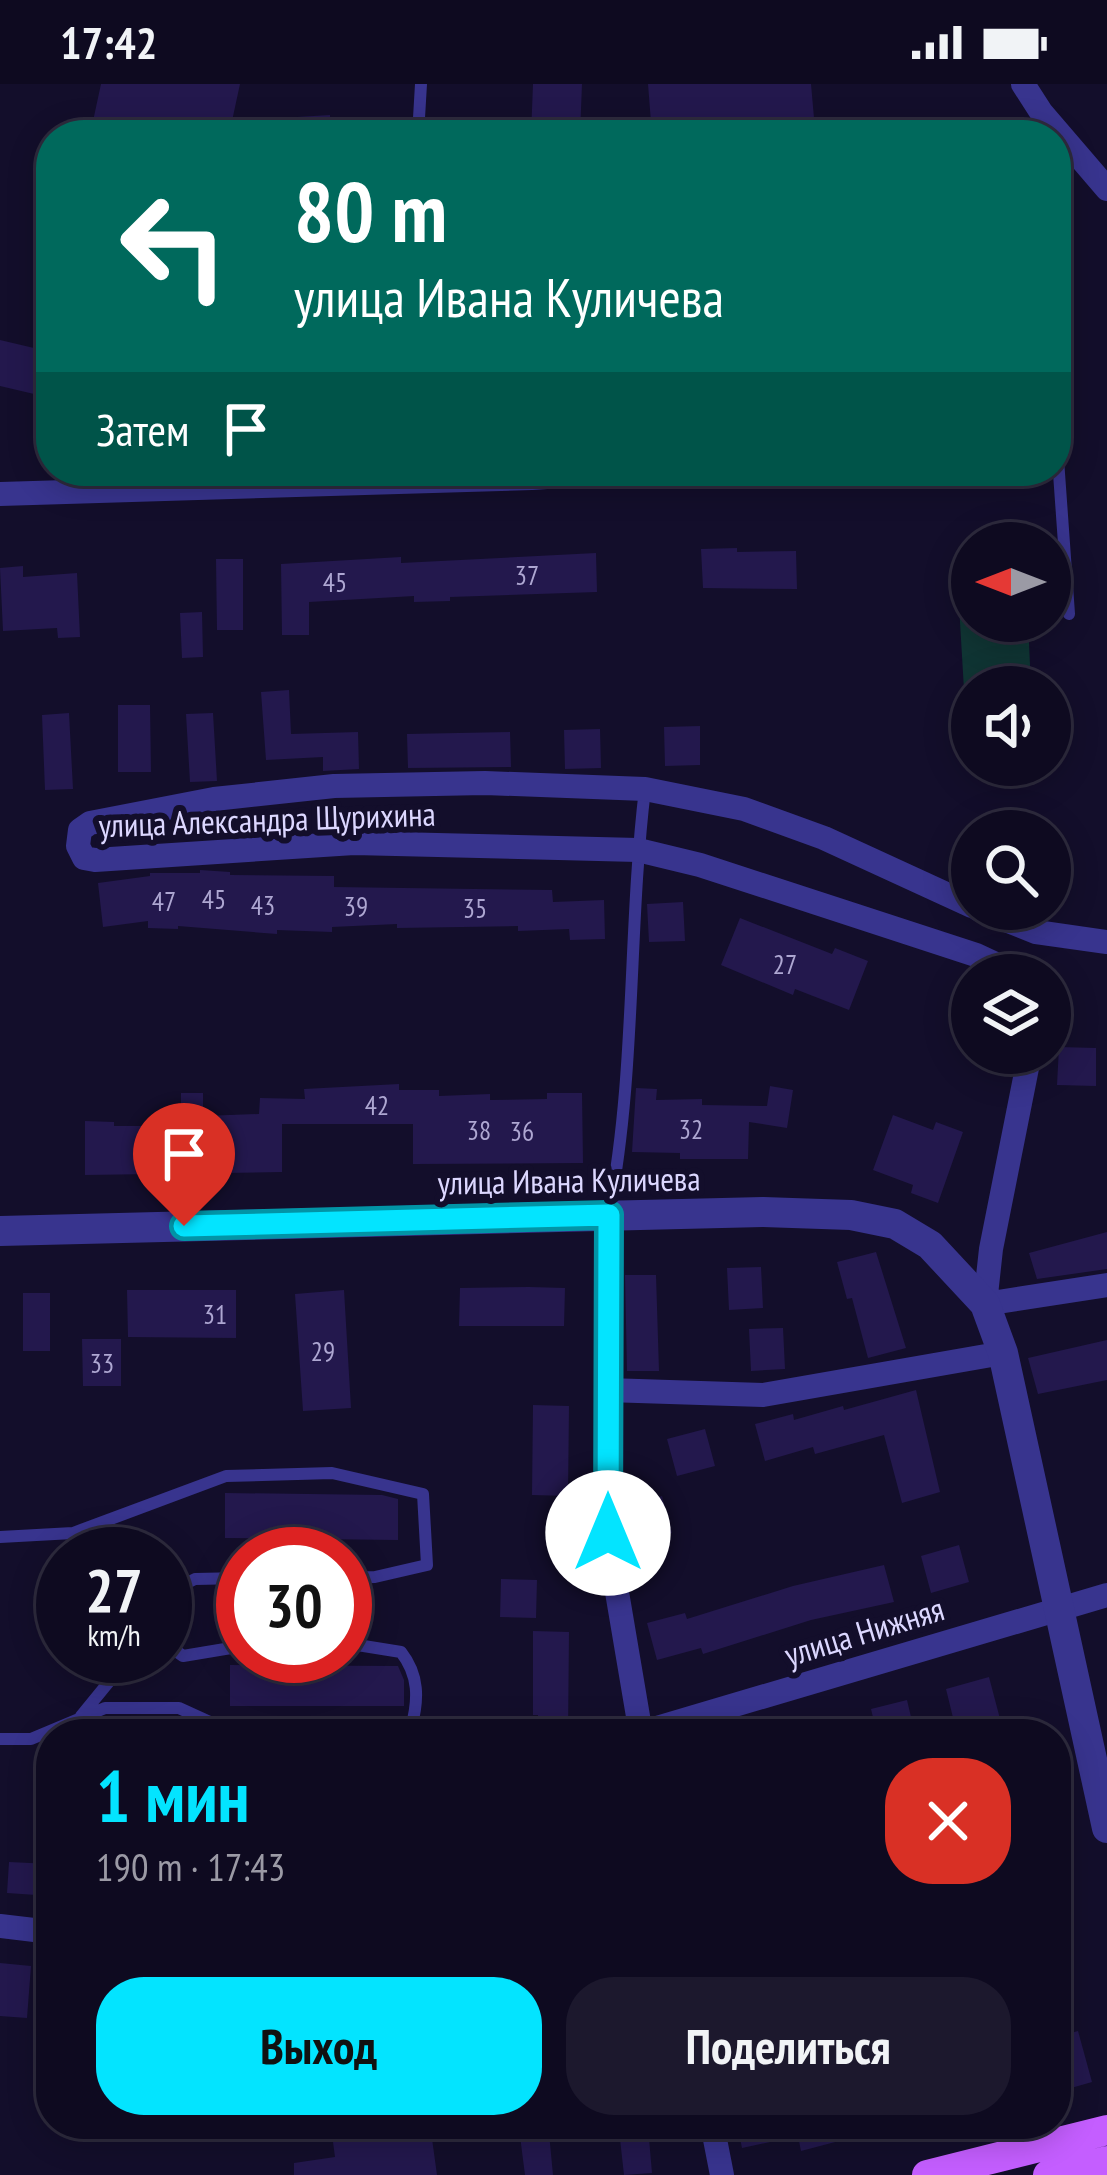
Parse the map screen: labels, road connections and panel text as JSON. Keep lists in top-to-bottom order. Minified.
{"streets":{"street":["улица Александра Щурихина","улица Ивана Куличева","улица Нижняя"]},"house_numbers":["37","45","45","47","43","39","35","27","42","32","38","36","31","29","33"],"north":"left","page":{"status":"17:42","turn":["80 m","улица Ивана Куличева"],"then":"Затем","speed":"27 km/h","limit":"30","heading":["1 мин","190 m · 17:43"],"buttons":["Выход","Поделиться"]}}
